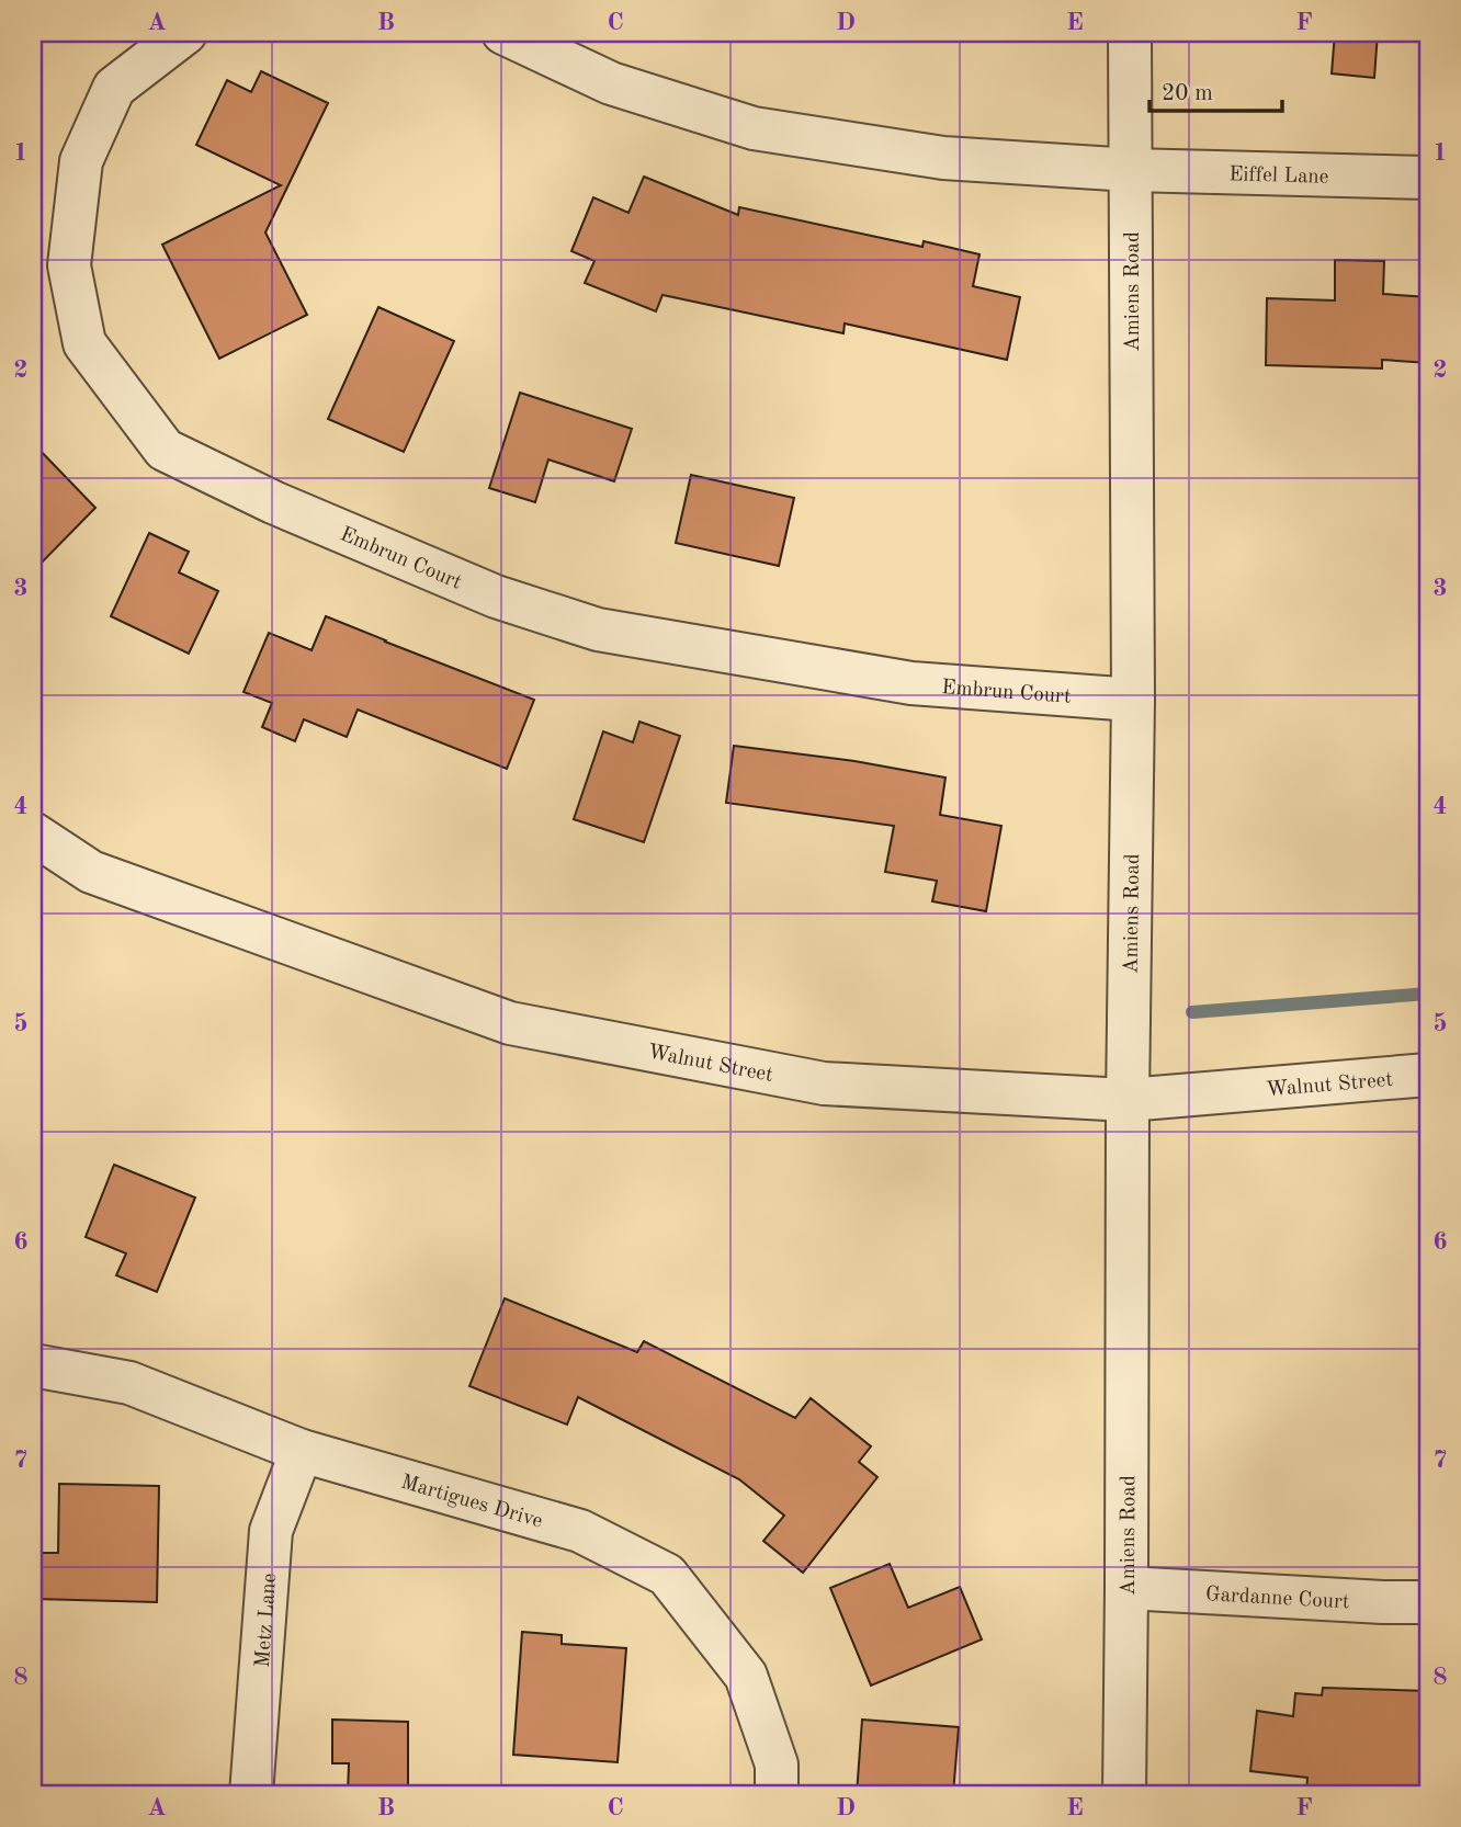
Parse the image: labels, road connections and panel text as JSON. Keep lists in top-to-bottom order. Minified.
{"streets":{"street":["Eiffel Lane","Amiens Road","Embrun Court","Walnut Street","Martigues Drive","Gardanne Court","Metz Lane"]},"crossings":[["Eiffel Lane","Amiens Road"],["Amiens Road","Embrun Court"],["Amiens Road","Walnut Street"],["Amiens Road","Gardanne Court"],["Martigues Drive","Metz Lane"]],"scale_bar":"20 m","grid":{"columns":["A","B","C","D","E","F"],"rows":["1","2","3","4","5","6","7","8"]}}
